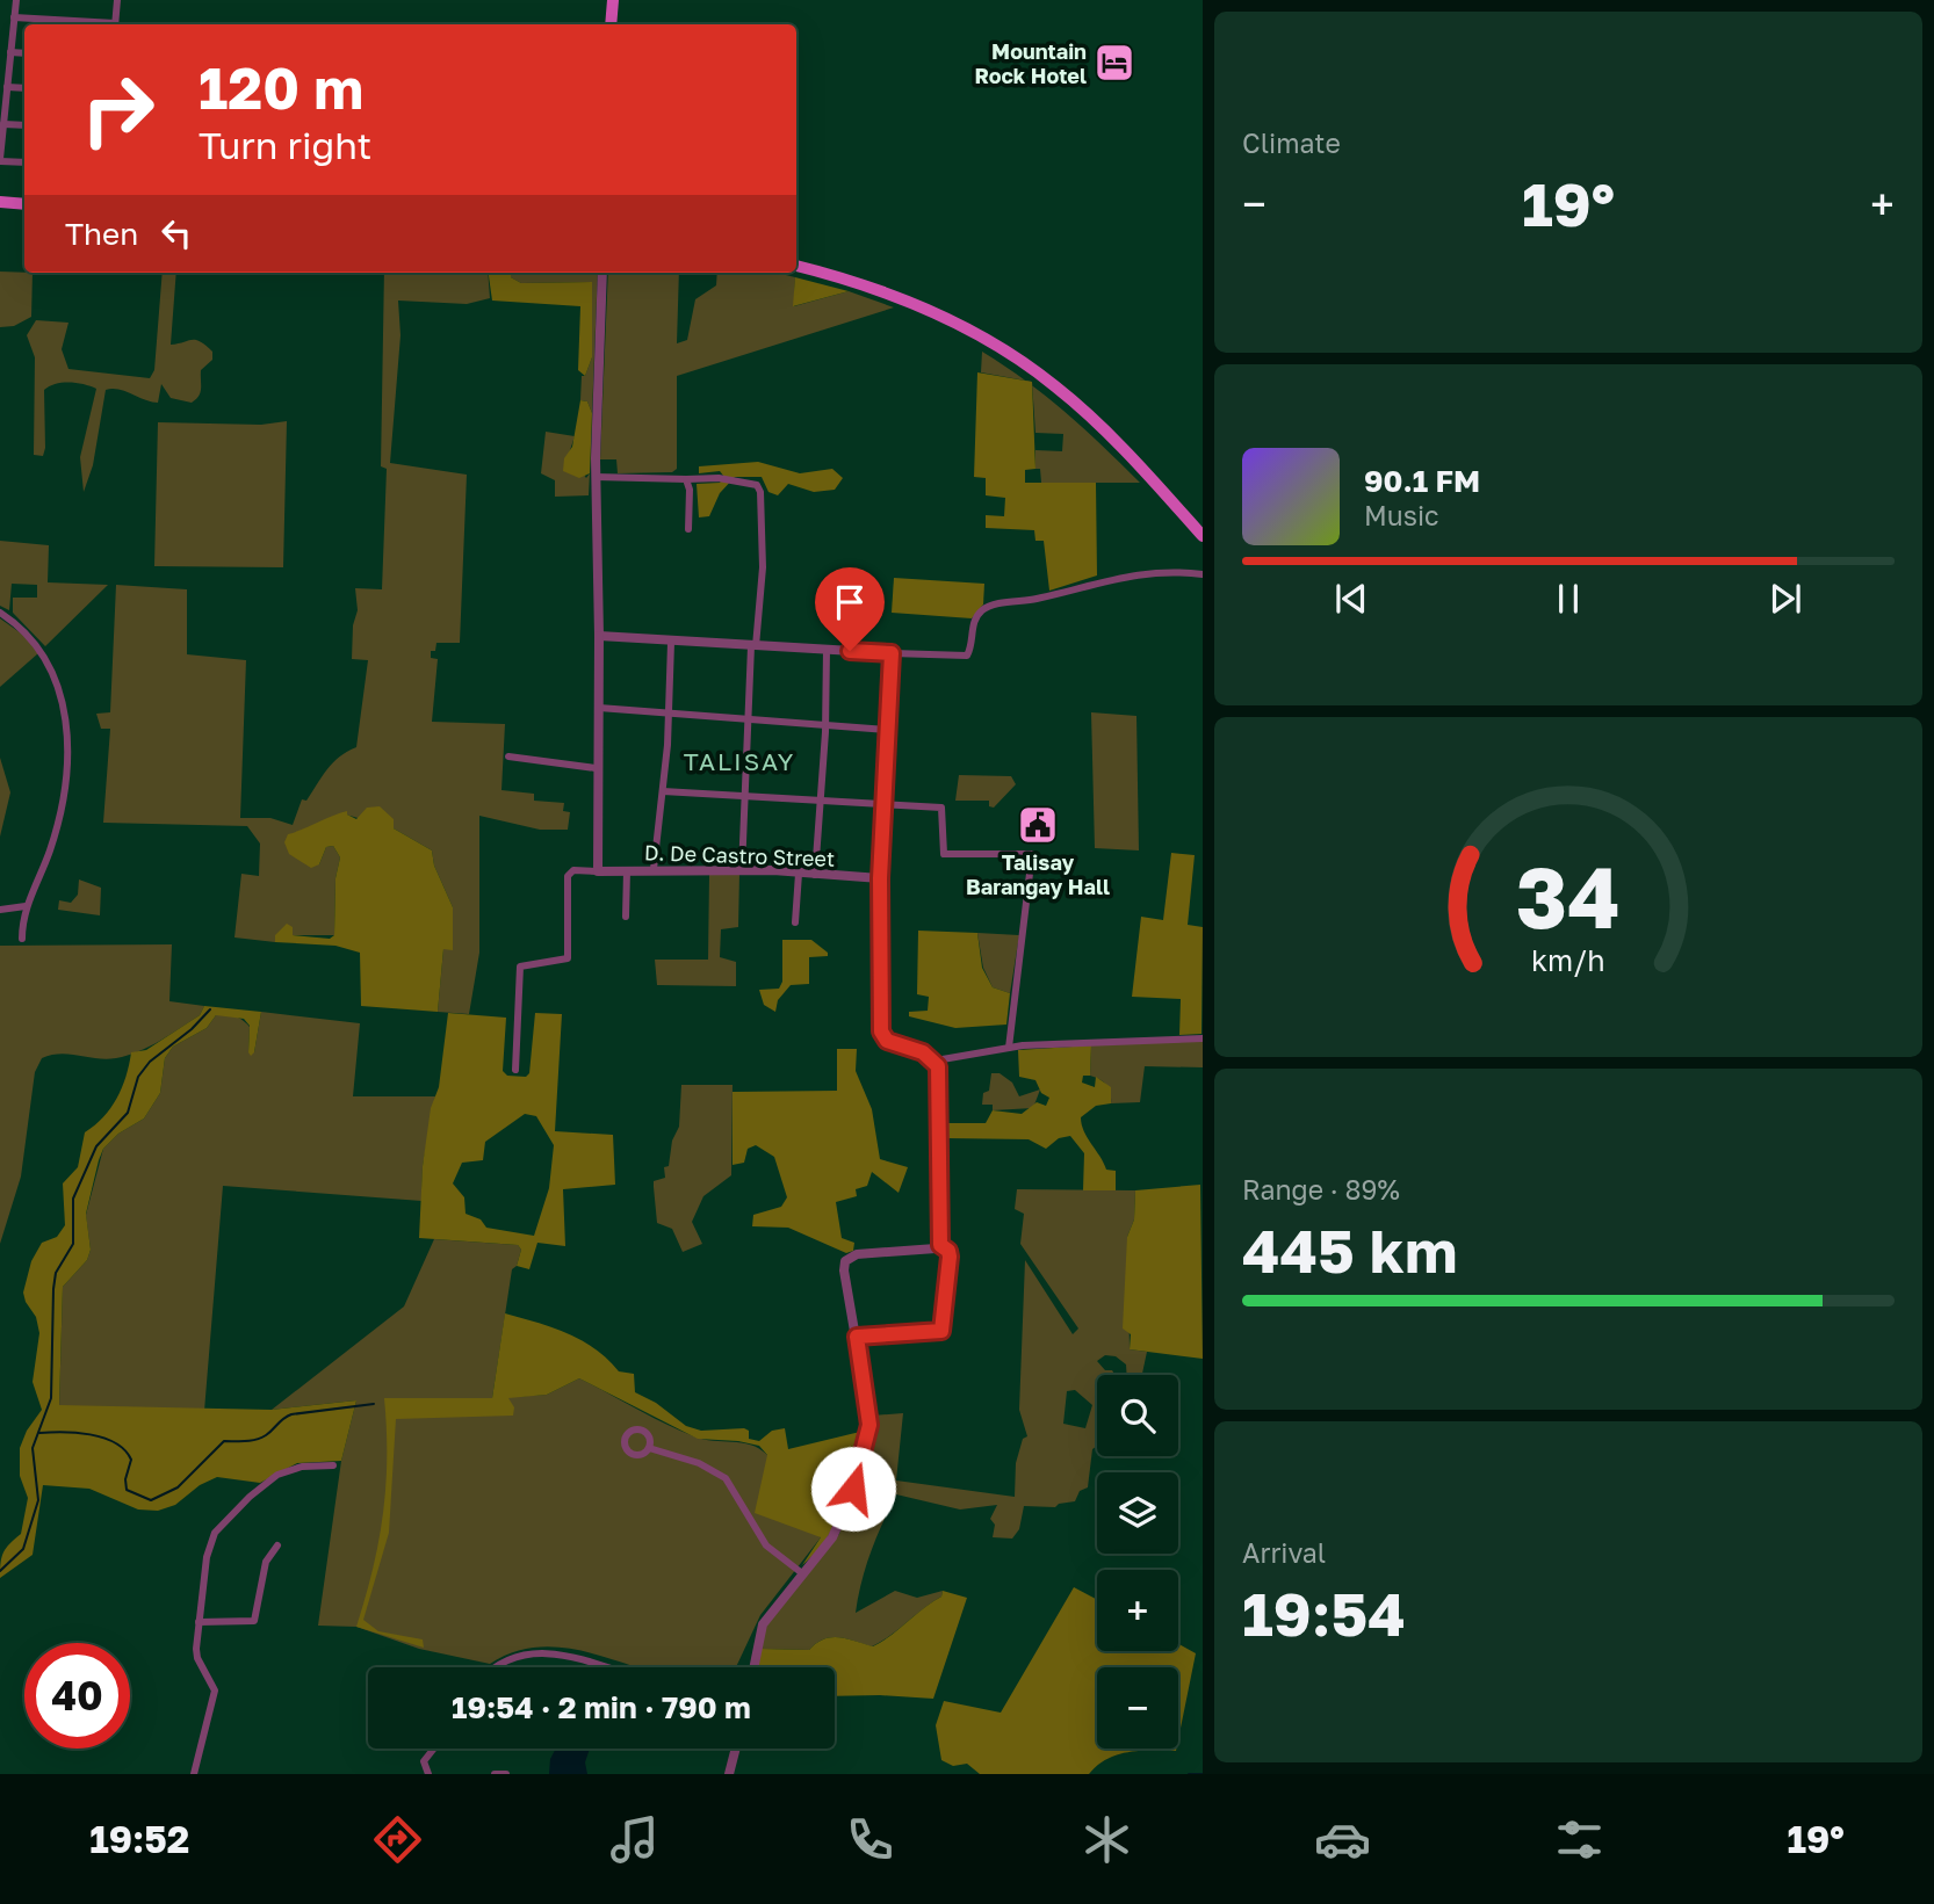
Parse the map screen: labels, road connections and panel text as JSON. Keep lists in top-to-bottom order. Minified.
{"streets":{"street":["D. De Castro Street"]},"districts":["TALISAY"],"places":{"hotel":["Mountain Rock Hotel"],"public building":["Talisay Barangay Hall"]},"page":{"tile":["Climate",["Range · 89%","445 km"],["Arrival","19:54"]],"turn":["120 m","Turn right"],"heat":["−","19°","+"],"then":"Then","song":["90.1 FM","Music"],"map_buttons":["+","−"],"limit":"40","trip":"19:54 · 2 min · 790 m","tabs":["19:52","19°"],"gauge":["34","km/h"]}}
